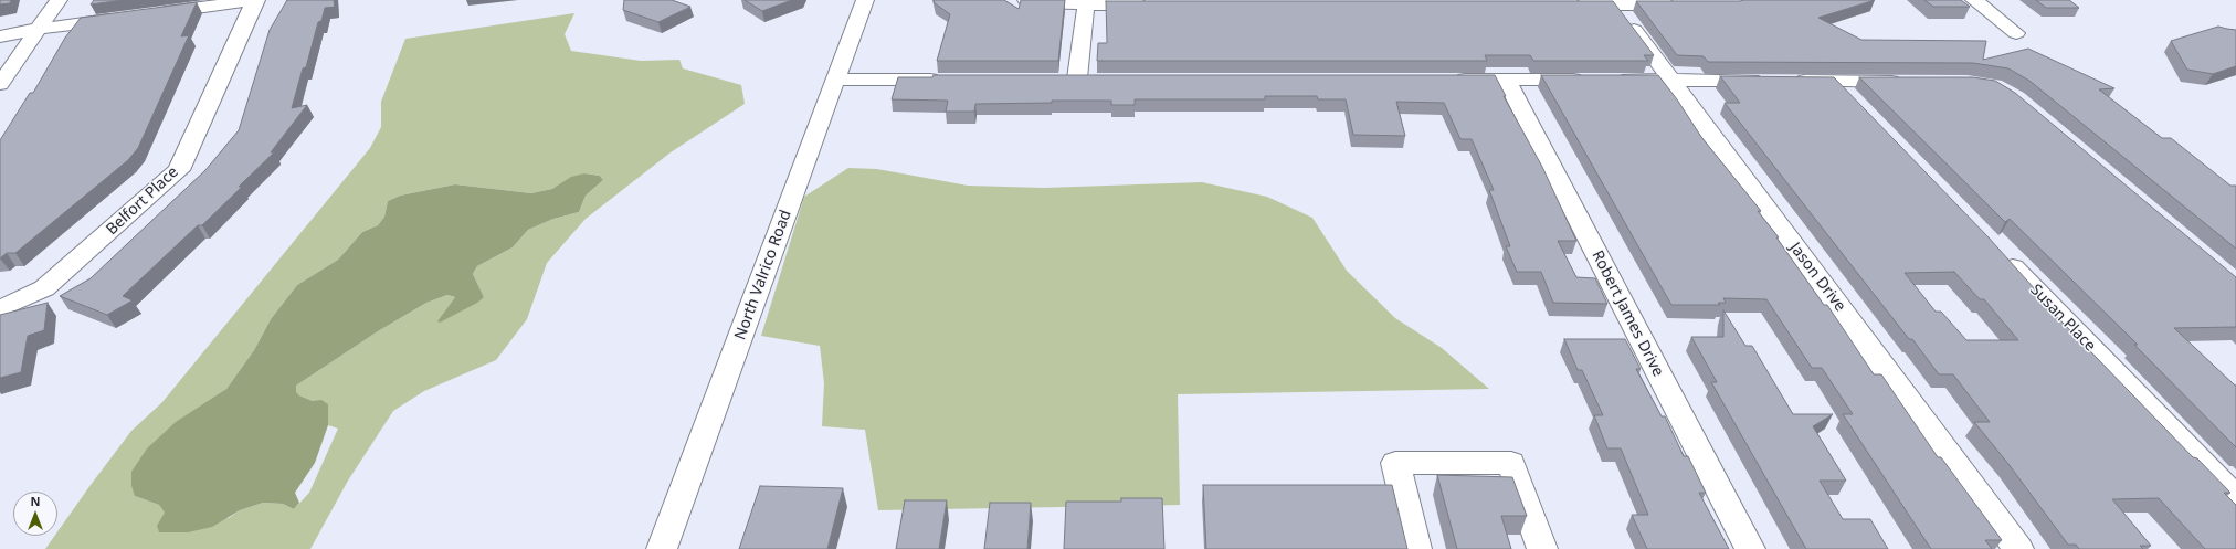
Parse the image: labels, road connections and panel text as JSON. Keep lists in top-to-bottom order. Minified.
{"streets":{"street":["Belfort Place","North Valrico Road","Jason Drive","Robert James Drive","Susan Place"]},"north":"top"}
